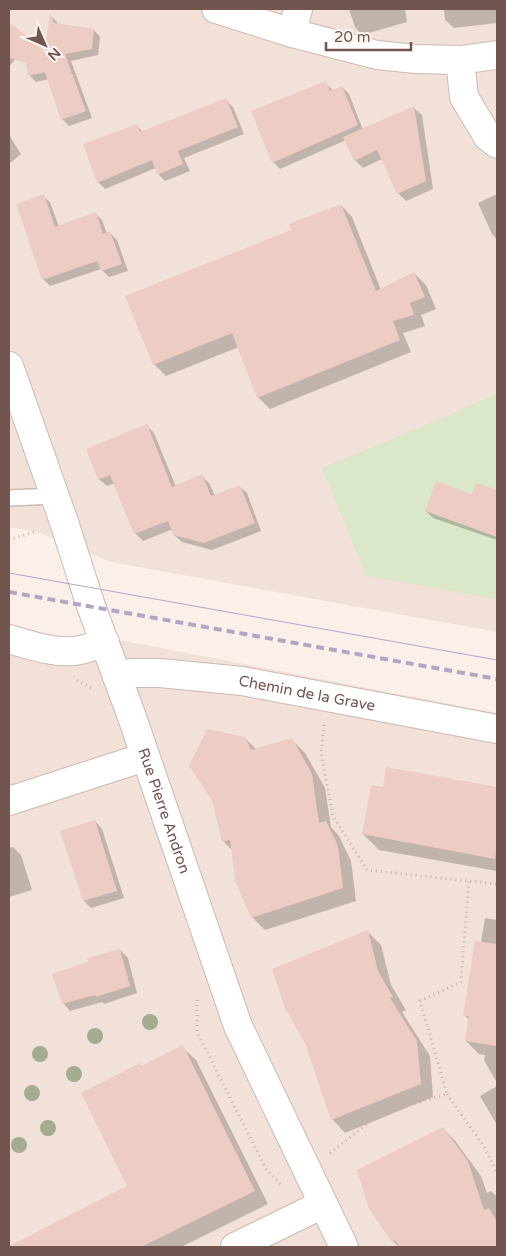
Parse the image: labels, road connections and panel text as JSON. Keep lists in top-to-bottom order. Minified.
{"streets":{"street":["Chemin de la Grave","Rue Pierre Andron"]},"crossings":[["Chemin de la Grave","Rue Pierre Andron"]],"scale_bar":"20 m","north":"bottom right"}
